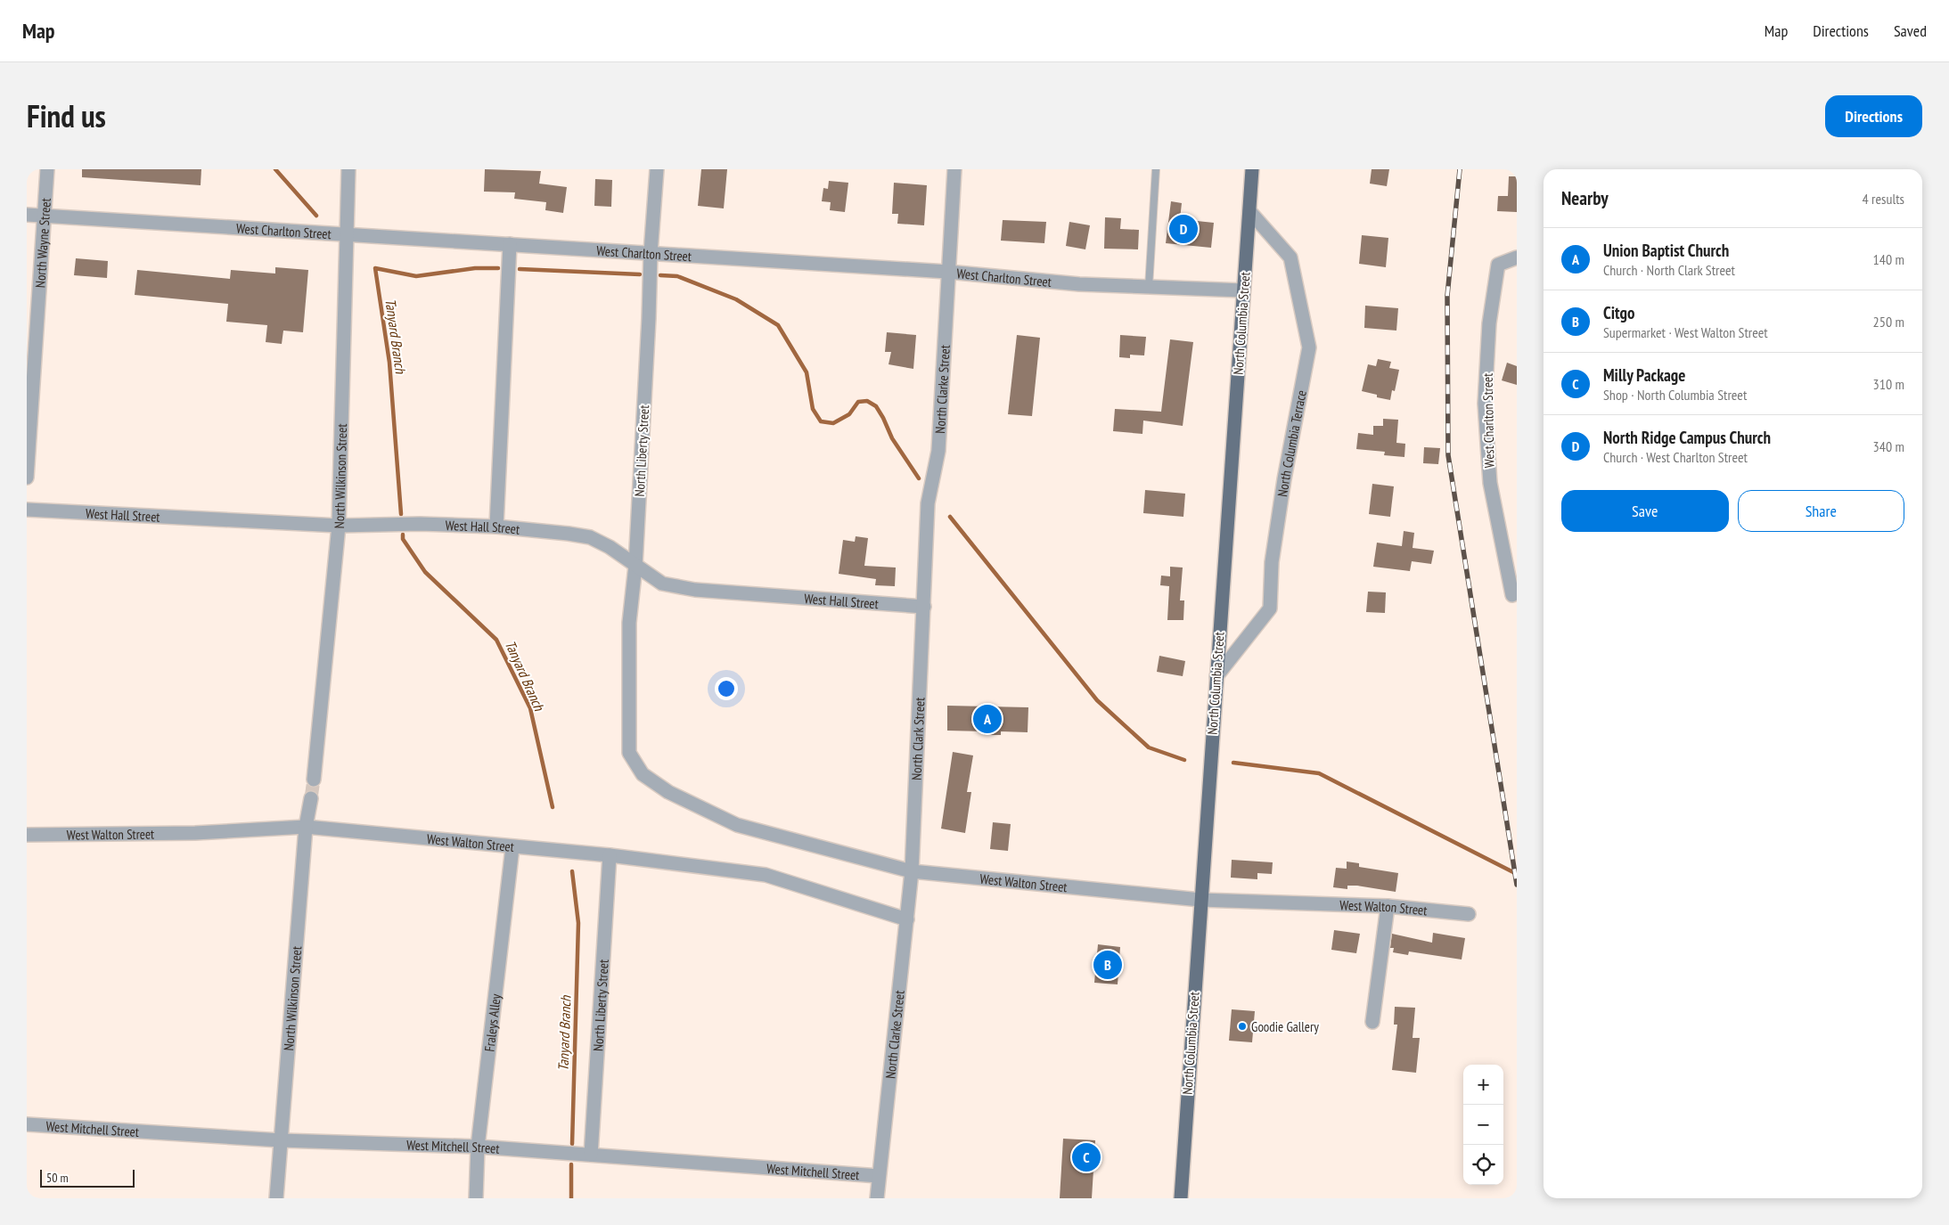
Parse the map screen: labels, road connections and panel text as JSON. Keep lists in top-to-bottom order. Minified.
{"streets":{"main road":["North Columbia Street"],"street":["West Charlton Street","North Wayne Street","North Clarke Street","North Columbia Terrace","North Liberty Street","North Wilkinson Street","West Hall Street","North Clark Street","West Walton Street","Fraleys Alley","West Mitchell Street"]},"crossings":[["West Charlton Street","North Wayne Street"],["West Charlton Street","North Columbia Street"],["West Charlton Street","North Clarke Street"],["West Charlton Street","North Liberty Street"],["West Charlton Street","North Wilkinson Street"],["North Columbia Street","North Columbia Terrace"],["North Columbia Street","West Walton Street"],["North Clarke Street","West Hall Street"],["North Clarke Street","North Clark Street"],["North Clarke Street","West Walton Street"],["North Clarke Street","West Mitchell Street"],["North Liberty Street","West Hall Street"],["North Liberty Street","West Walton Street"],["North Liberty Street","West Mitchell Street"],["North Wilkinson Street","West Hall Street"],["North Wilkinson Street","West Walton Street"],["North Wilkinson Street","West Mitchell Street"],["West Hall Street","North Clark Street"],["North Clark Street","West Walton Street"],["West Walton Street","Fraleys Alley"],["Fraleys Alley","West Mitchell Street"]],"water":["Tanyard Branch"],"places":["Goodie Gallery"],"scale_bar":"50 m","page":{"header":"Map","nav":["Map","Directions","Saved"],"title":"Find us","buttons":["Directions",["Save","Share"]],"heading":["Nearby","4 results"],"pins":["D","A","B","C"],"list":[{"mark":"A","name":"Union Baptist Church","note":"Church · North Clark Street","value":"140 m"},{"mark":"B","name":"Citgo","note":"Supermarket · West Walton Street","value":"250 m"},{"mark":"C","name":"Milly Package","note":"Shop · North Columbia Street","value":"310 m"},{"mark":"D","name":"North Ridge Campus Church","note":"Church · West Charlton Street","value":"340 m"}],"map_buttons":["+","−"],"scale":"50 m"}}
